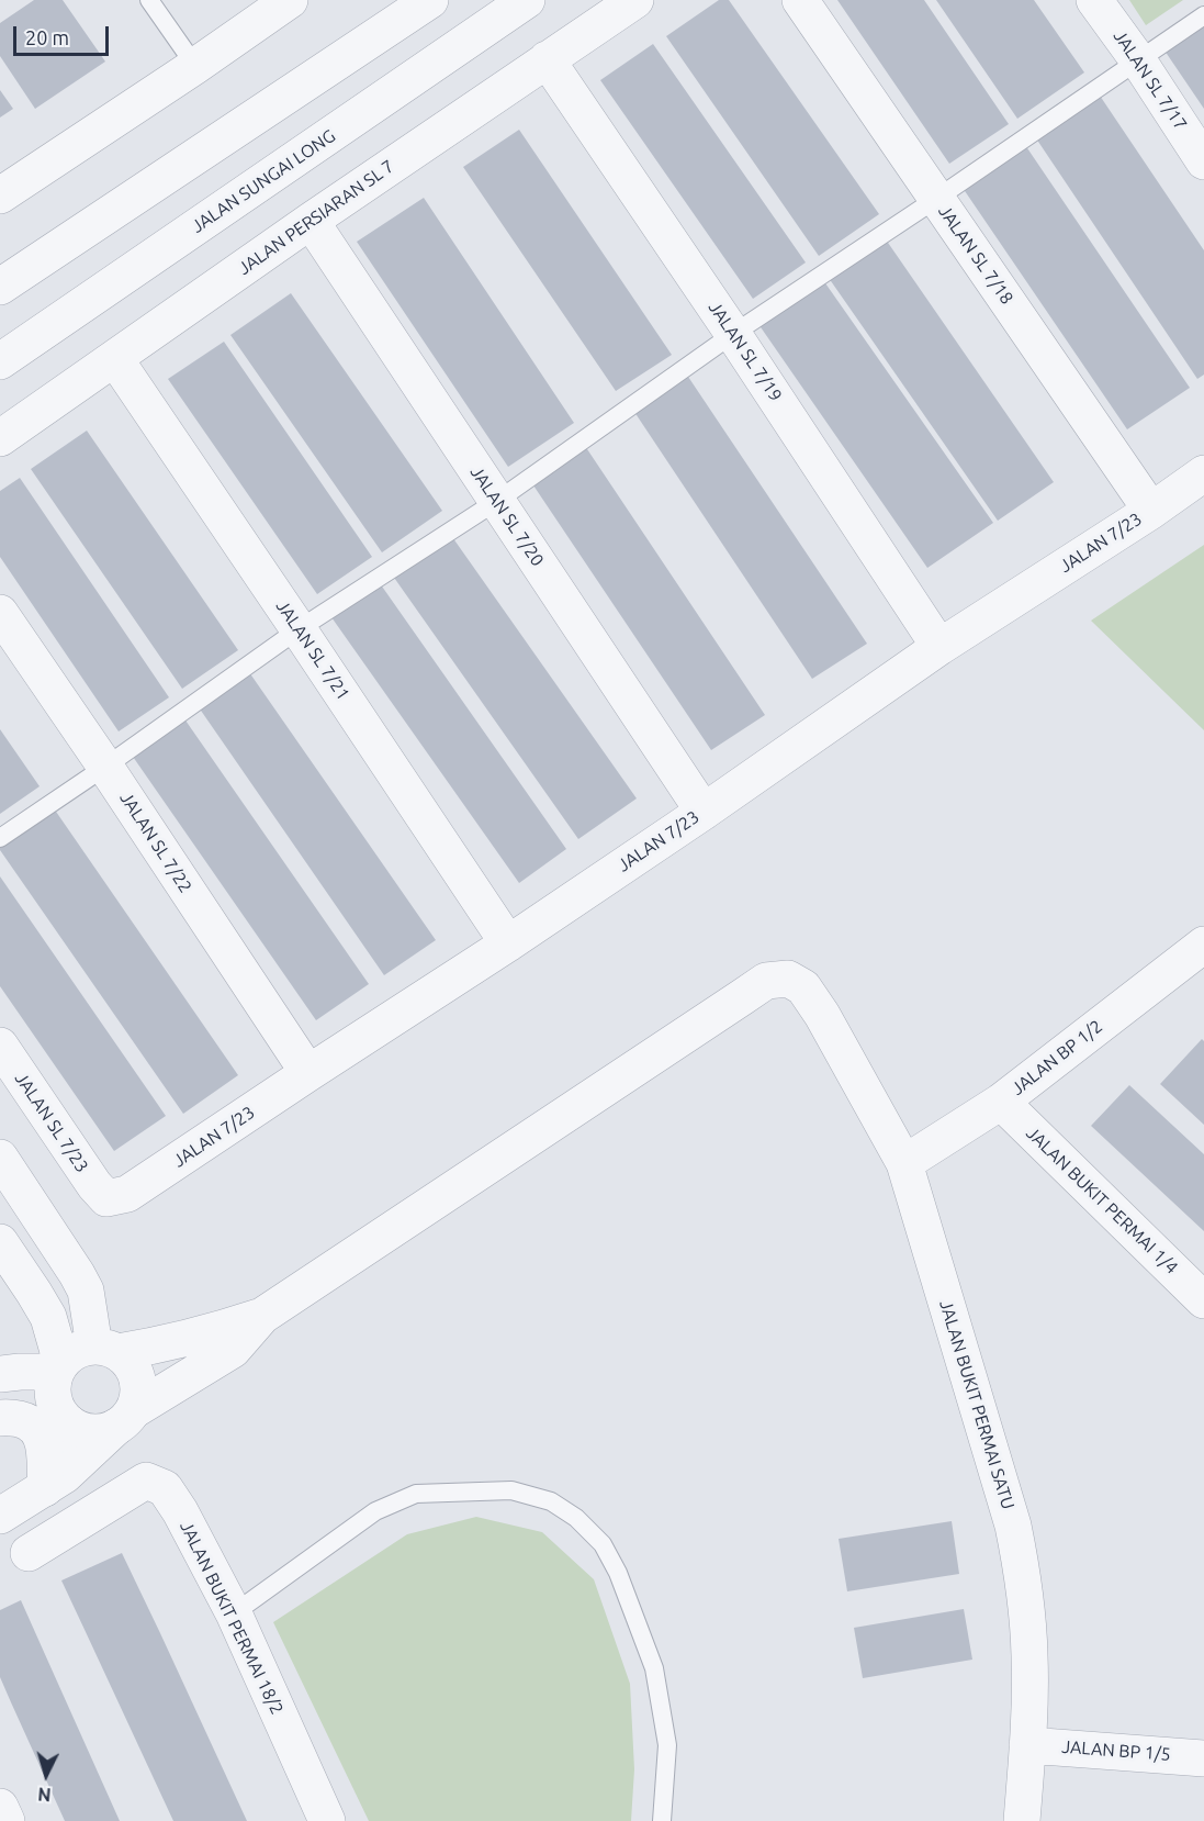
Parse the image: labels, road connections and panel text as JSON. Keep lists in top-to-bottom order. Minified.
{"streets":{"street":["JALAN SL 7/17","JALAN SUNGAI LONG","JALAN PERSIARAN SL 7","JALAN SL 7/18","JALAN SL 7/19","JALAN SL 7/20","JALAN 7/23","JALAN SL 7/21","JALAN SL 7/22","JALAN BP 1/2","JALAN SL 7/23","JALAN BUKIT PERMAI 1/4","JALAN BUKIT PERMAI SATU","JALAN BUKIT PERMAI 18/2","JALAN BP 1/5"]},"crossings":[["JALAN PERSIARAN SL 7","JALAN SL 7/19"],["JALAN PERSIARAN SL 7","JALAN SL 7/20"],["JALAN PERSIARAN SL 7","JALAN SL 7/21"],["JALAN SL 7/18","JALAN 7/23"],["JALAN SL 7/19","JALAN 7/23"],["JALAN SL 7/20","JALAN 7/23"],["JALAN 7/23","JALAN SL 7/21"],["JALAN 7/23","JALAN SL 7/22"],["JALAN 7/23","JALAN SL 7/23"],["JALAN BP 1/2","JALAN BUKIT PERMAI 1/4"],["JALAN BP 1/2","JALAN BUKIT PERMAI SATU"],["JALAN BUKIT PERMAI SATU","JALAN BP 1/5"]],"scale_bar":"20 m","north":"bottom"}
